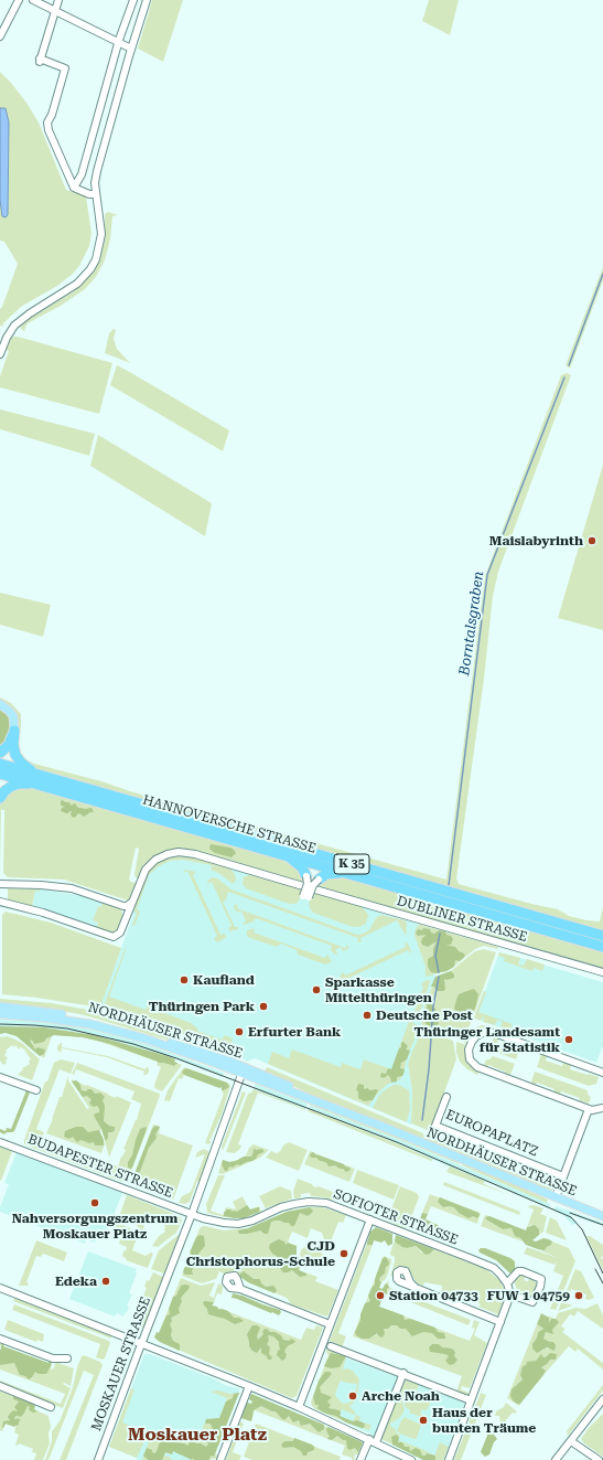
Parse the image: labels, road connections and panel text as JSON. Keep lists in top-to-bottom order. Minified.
{"streets":{"highway":["HANNOVERSCHE STRASSE","K 35"],"main road":["NORDHÄUSER STRASSE"],"street":["DUBLINER STRASSE","EUROPAPLATZ","BUDAPESTER STRASSE","SOFIOTER STRASSE","MOSKAUER STRASSE"]},"crossings":[["BUDAPESTER STRASSE","SOFIOTER STRASSE"],["BUDAPESTER STRASSE","MOSKAUER STRASSE"],["SOFIOTER STRASSE","MOSKAUER STRASSE"]],"districts":["Moskauer Platz"],"water":["Borntalsgraben"],"places":["Maislabyrinth","Kaufland","Sparkasse Mittelthüringen","Thüringen Park","Deutsche Post","Erfurter Bank","Thüringer Landesamt für Statistik","Nahversorgungszentrum Moskauer Platz","CJD Christophorus-Schule","Edeka","Station 04733","FUW 1 04759","Arche Noah","Haus der bunten Träume"]}
